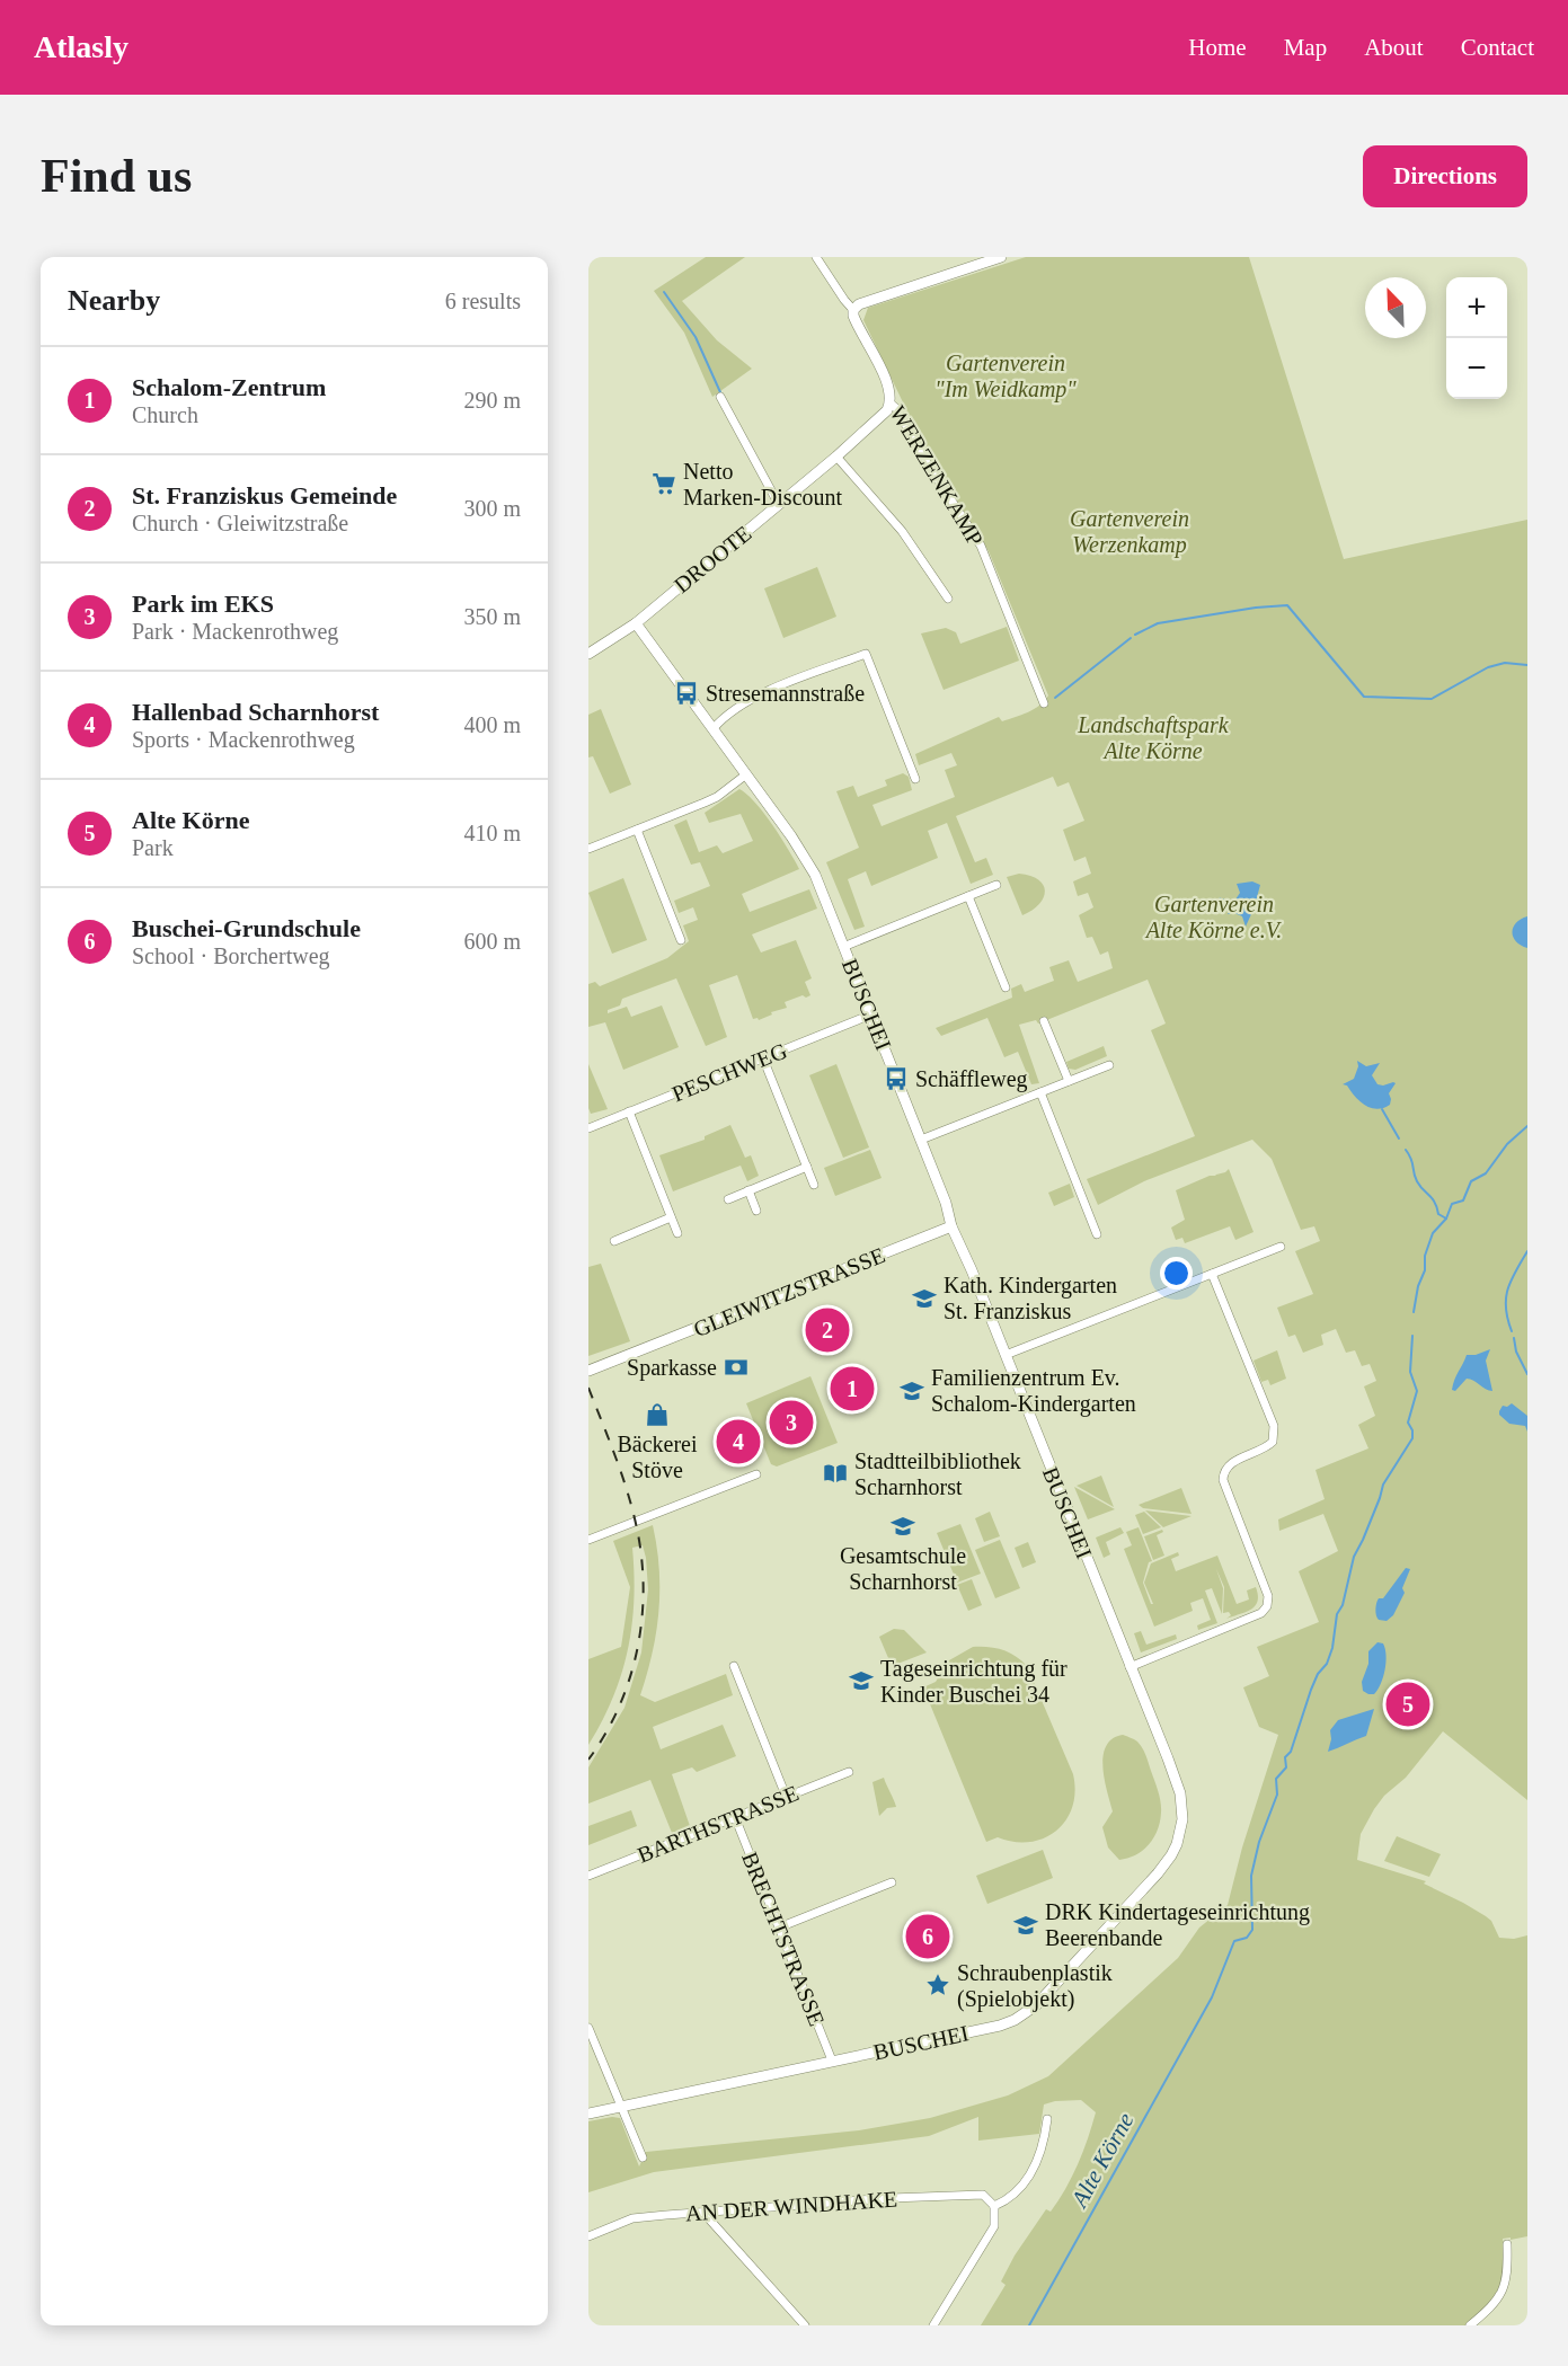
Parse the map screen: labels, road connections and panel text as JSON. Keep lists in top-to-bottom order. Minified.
{"streets":{"street":["WERZENKAMP","DROOTE","BUSCHEI","PESCHWEG","GLEIWITZSTRASSE","BARTHSTRASSE","BRECHTSTRASSE","AN DER WINDHAKE"]},"crossings":[["WERZENKAMP","DROOTE"],["DROOTE","BUSCHEI"],["BUSCHEI","PESCHWEG"],["BUSCHEI","GLEIWITZSTRASSE"],["BUSCHEI","BRECHTSTRASSE"],["BARTHSTRASSE","BRECHTSTRASSE"]],"water":["Alte Körne"],"parks":["Gartenverein \"Im Weidkamp\"","Gartenverein Werzenkamp","Landschaftspark Alte Körne","Gartenverein Alte Körne e.V."],"places":{"supermarket":["Netto Marken-Discount"],"bus stop":["Stresemannstraße","Schäffleweg"],"school or university":["Kath. Kindergarten St. Franziskus","Familienzentrum Ev. Schalom-Kindergarten","Gesamtschule Scharnhorst","Tageseinrichtung für Kinder Buschei 34","DRK Kindertageseinrichtung Beerenbande"],"bank":["Sparkasse"],"shop":["Bäckerei Stöve"],"library":["Stadtteilbibliothek Scharnhorst"],"place":["Schraubenplastik (Spielobjekt)"]},"north":"top left","page":{"header":"Atlasly","nav":["Home","Map","About","Contact"],"buttons":"Directions","title":"Find us","heading":["Nearby","6 results"],"map_buttons":["+","−"],"list":[{"mark":"1","name":"Schalom-Zentrum","note":"Church","value":"290 m"},{"mark":"2","name":"St. Franziskus Gemeinde","note":"Church · Gleiwitzstraße","value":"300 m"},{"mark":"3","name":"Park im EKS","note":"Park · Mackenrothweg","value":"350 m"},{"mark":"4","name":"Hallenbad Scharnhorst","note":"Sports · Mackenrothweg","value":"400 m"},{"mark":"5","name":"Alte Körne","note":"Park","value":"410 m"},{"mark":"6","name":"Buschei-Grundschule","note":"School · Borchertweg","value":"600 m"}],"pins":["2","1","3","4","5","6"]}}
